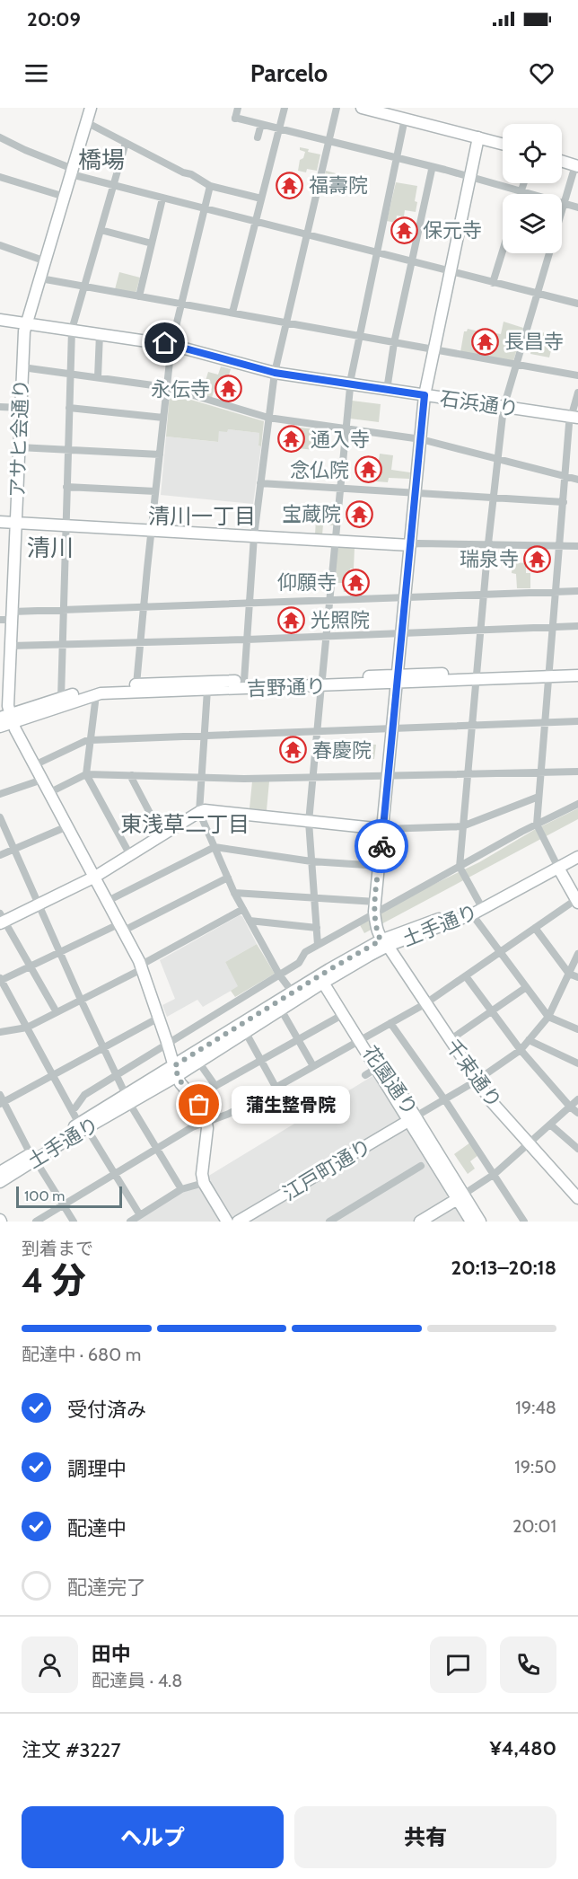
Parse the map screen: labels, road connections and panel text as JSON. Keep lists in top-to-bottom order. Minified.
{"streets":{"street":["石浜通り","アサヒ会通り","吉野通り","土手通り","千束通り","花園通り","江戸町通り"]},"crossings":[["石浜通り","アサヒ会通り"],["石浜通り","千束通り"],["アサヒ会通り","吉野通り"],["吉野通り","千束通り"],["土手通り","千束通り"],["花園通り","江戸町通り"]],"districts":["橋場","清川一丁目","清川","東浅草二丁目"],"places":{"temple":["福壽院","保元寺","長昌寺","永伝寺","通入寺","念仏院","宝蔵院","瑞泉寺","仰願寺","光照院","春慶院"],"other":["蒲生整骨院"]},"scale_bar":"100 m","page":{"status":"20:09","header":"Parcelo","bubble":"蒲生整骨院","scale":"100 m","heading":["4 分","到着まで","20:13–20:18"],"panel":["田中","配達員 · 4.8","注文 #3227","¥4,480"],"bar":"配達中 · 680 m","list":[["受付済み","19:48"],["調理中","19:50"],["配達中","20:01"],"配達完了"],"buttons":["ヘルプ","共有"]}}
